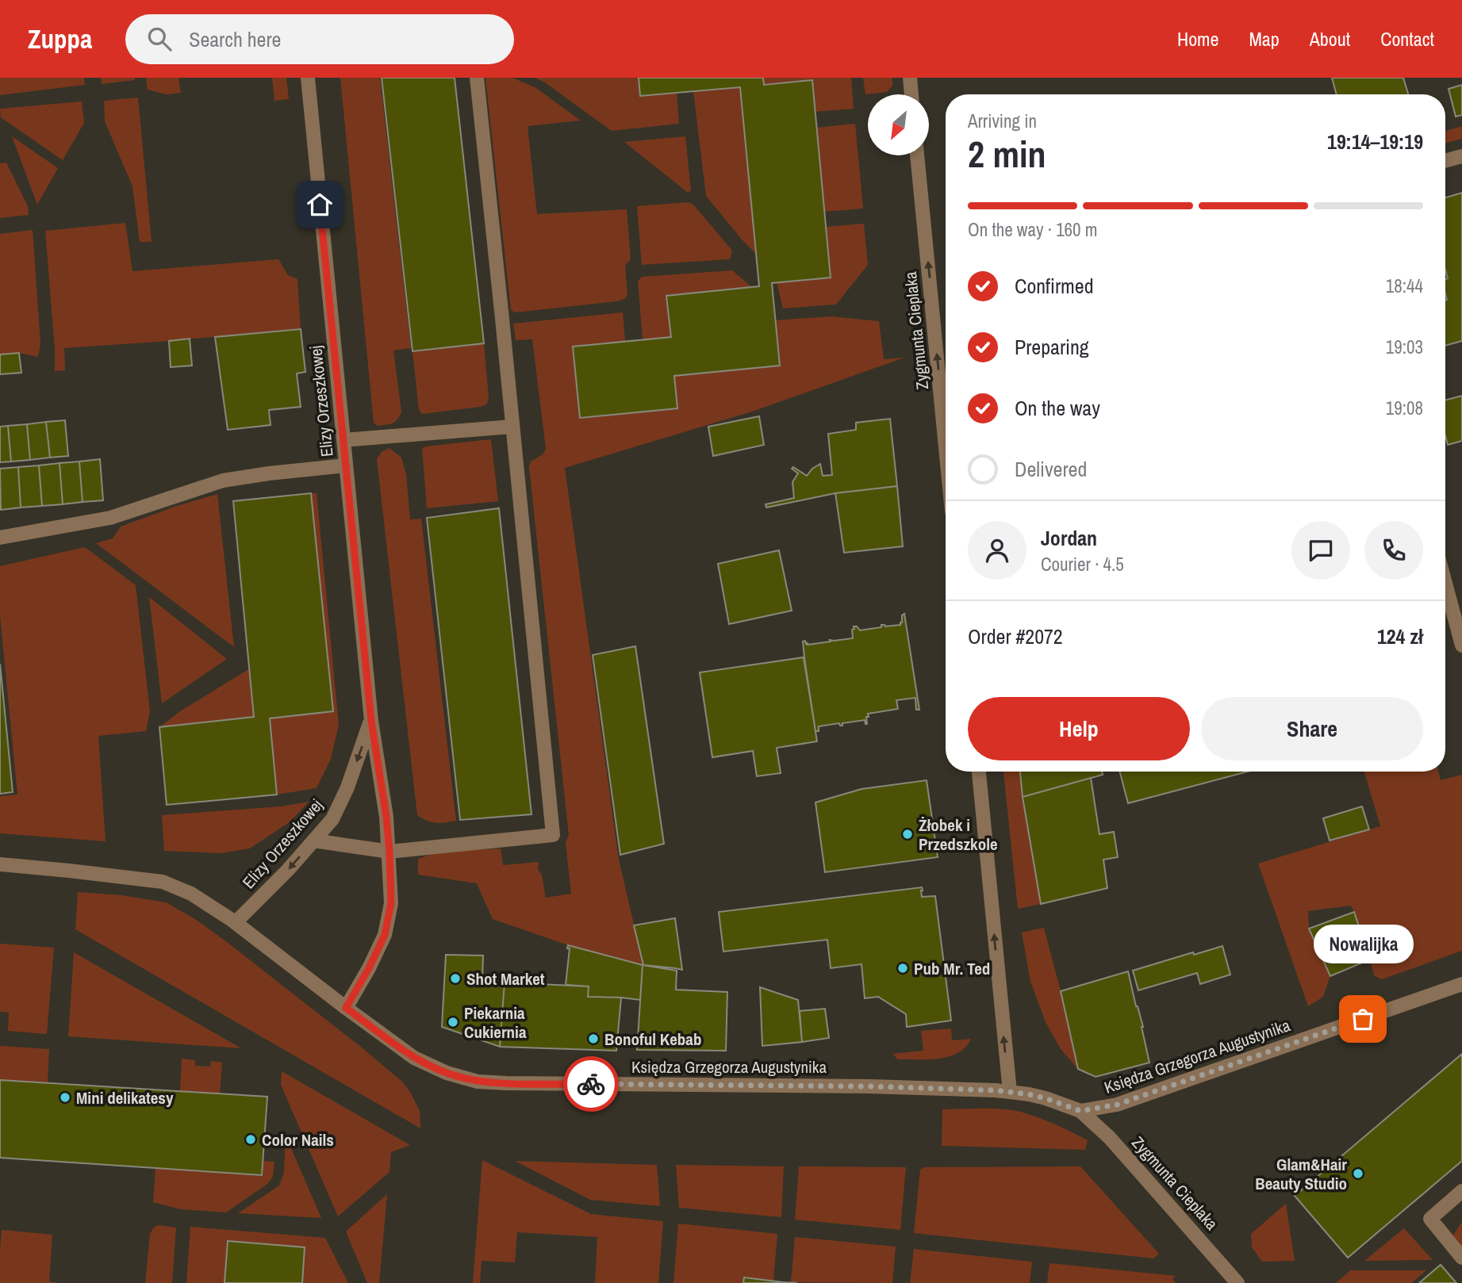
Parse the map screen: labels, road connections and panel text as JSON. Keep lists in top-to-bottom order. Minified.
{"streets":{"street":["Zygmunta Cieplaka","Elizy Orzeszkowej","Księdza Grzegorza Augustynika"]},"crossings":[["Zygmunta Cieplaka","Księdza Grzegorza Augustynika"],["Elizy Orzeszkowej","Księdza Grzegorza Augustynika"]],"one_way":["Zygmunta Cieplaka"],"places":["Żłobek i Przedszkole","Pub Mr. Ted","Shot Market","Nowalijka","Piekarnia Cukiernia","Bonoful Kebab","Mini delikatesy","Color Nails","Glam&Hair Beauty Studio"],"north":"bottom left","page":{"header":"Zuppa","search":"Search here","nav":["Home","Map","About","Contact"],"heading":["2 min","Arriving in","19:14–19:19"],"panel":["Jordan","Courier · 4.5","Order #2072","124 zł"],"bar":"On the way · 160 m","list":[["Confirmed","18:44"],["Preparing","19:03"],["On the way","19:08"],"Delivered"],"buttons":["Help","Share"],"bubble":"Nowalijka"}}
